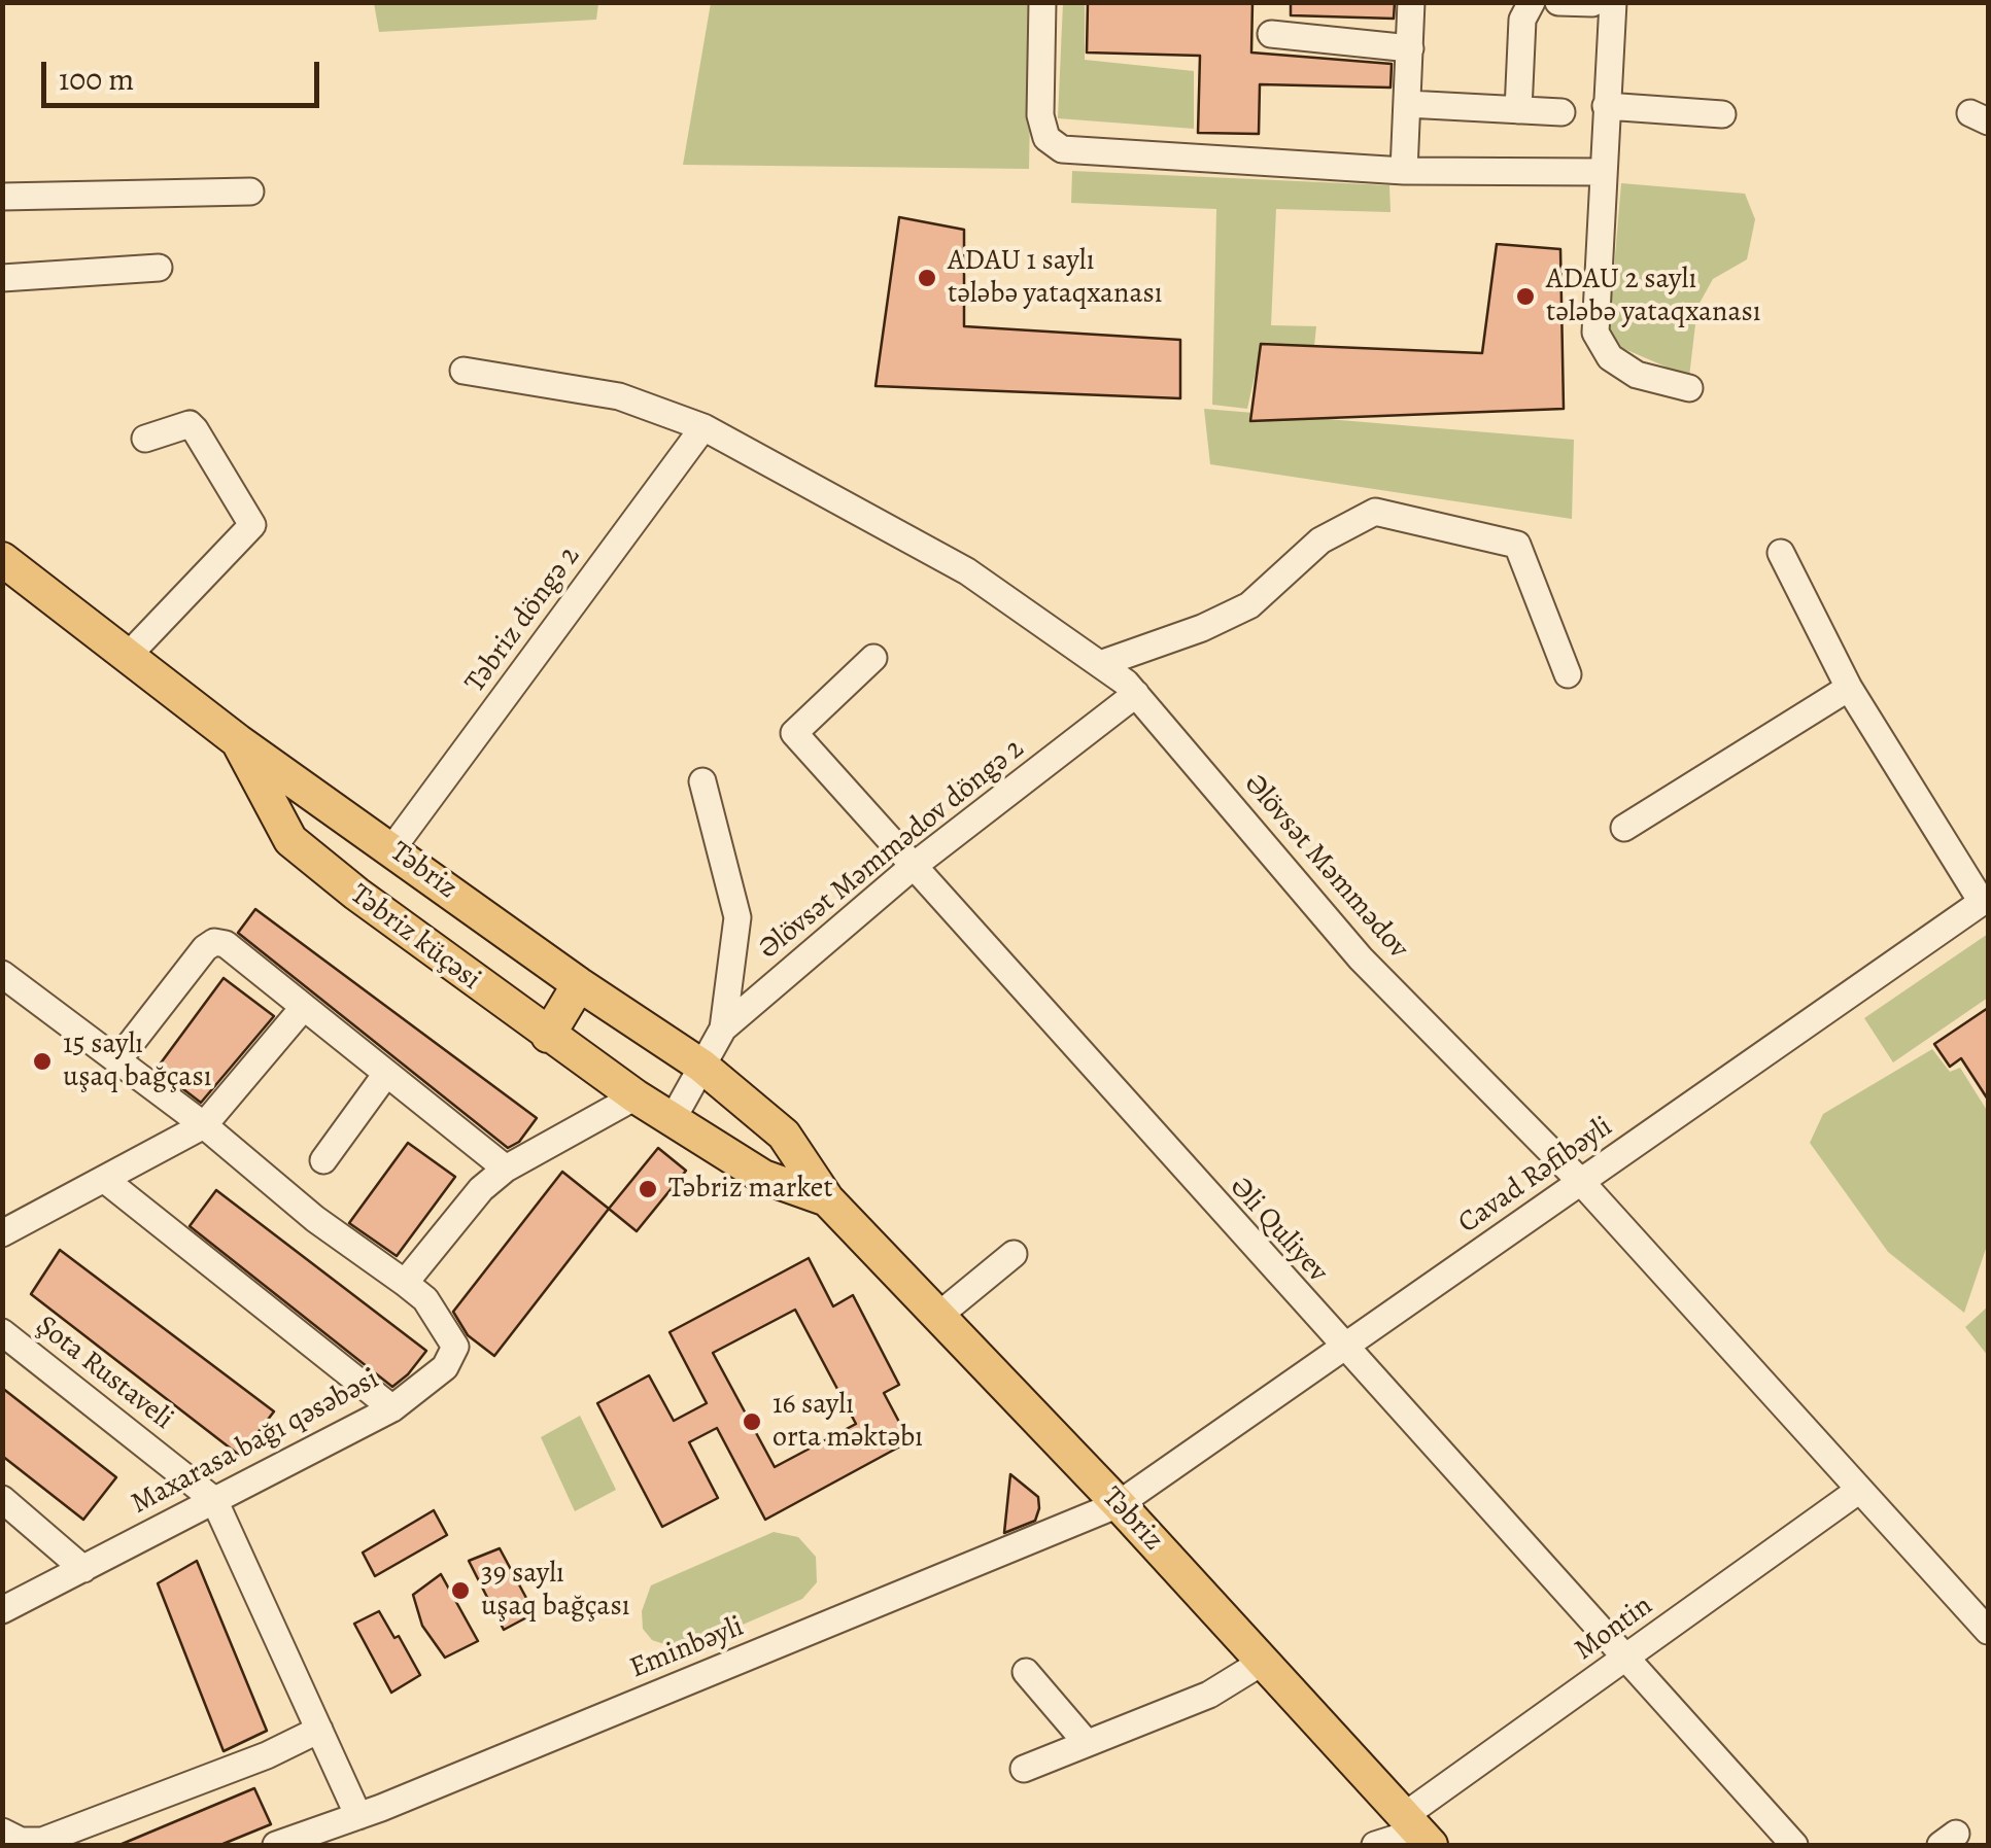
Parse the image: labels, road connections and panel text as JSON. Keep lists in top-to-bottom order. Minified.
{"streets":{"main road":["Təbriz","Təbriz küçəsi"],"street":["Təbriz döngə 2","Əlövsət Məmmədov döngə 2","Əlövsət Məmmədov","Cavad Rəfibəyli","Əli Quliyev","Şota Rustaveli","Maxarasa bağı qəsəbəsi","Montin","Eminbəyli"]},"crossings":[["Təbriz döngə 2","Əlövsət Məmmədov"],["Təbriz döngə 2","Təbriz"],["Əlövsət Məmmədov döngə 2","Əlövsət Məmmədov"],["Əlövsət Məmmədov döngə 2","Təbriz"],["Əlövsət Məmmədov döngə 2","Əli Quliyev"],["Əlövsət Məmmədov","Cavad Rəfibəyli"],["Əlövsət Məmmədov","Montin"],["Təbriz","Təbriz küçəsi"],["Təbriz","Cavad Rəfibəyli"],["Təbriz","Montin"],["Təbriz","Eminbəyli"],["Cavad Rəfibəyli","Əli Quliyev"],["Cavad Rəfibəyli","Eminbəyli"],["Əli Quliyev","Montin"],["Şota Rustaveli","Maxarasa bağı qəsəbəsi"]],"places":["ADAU 1 saylı tələbə yataqxanası","ADAU 2 saylı tələbə yataqxanası","15 saylı uşaq bağçası","Təbriz market","16 saylı orta məktəbı","39 saylı uşaq bağçası"],"scale_bar":"100 m"}
